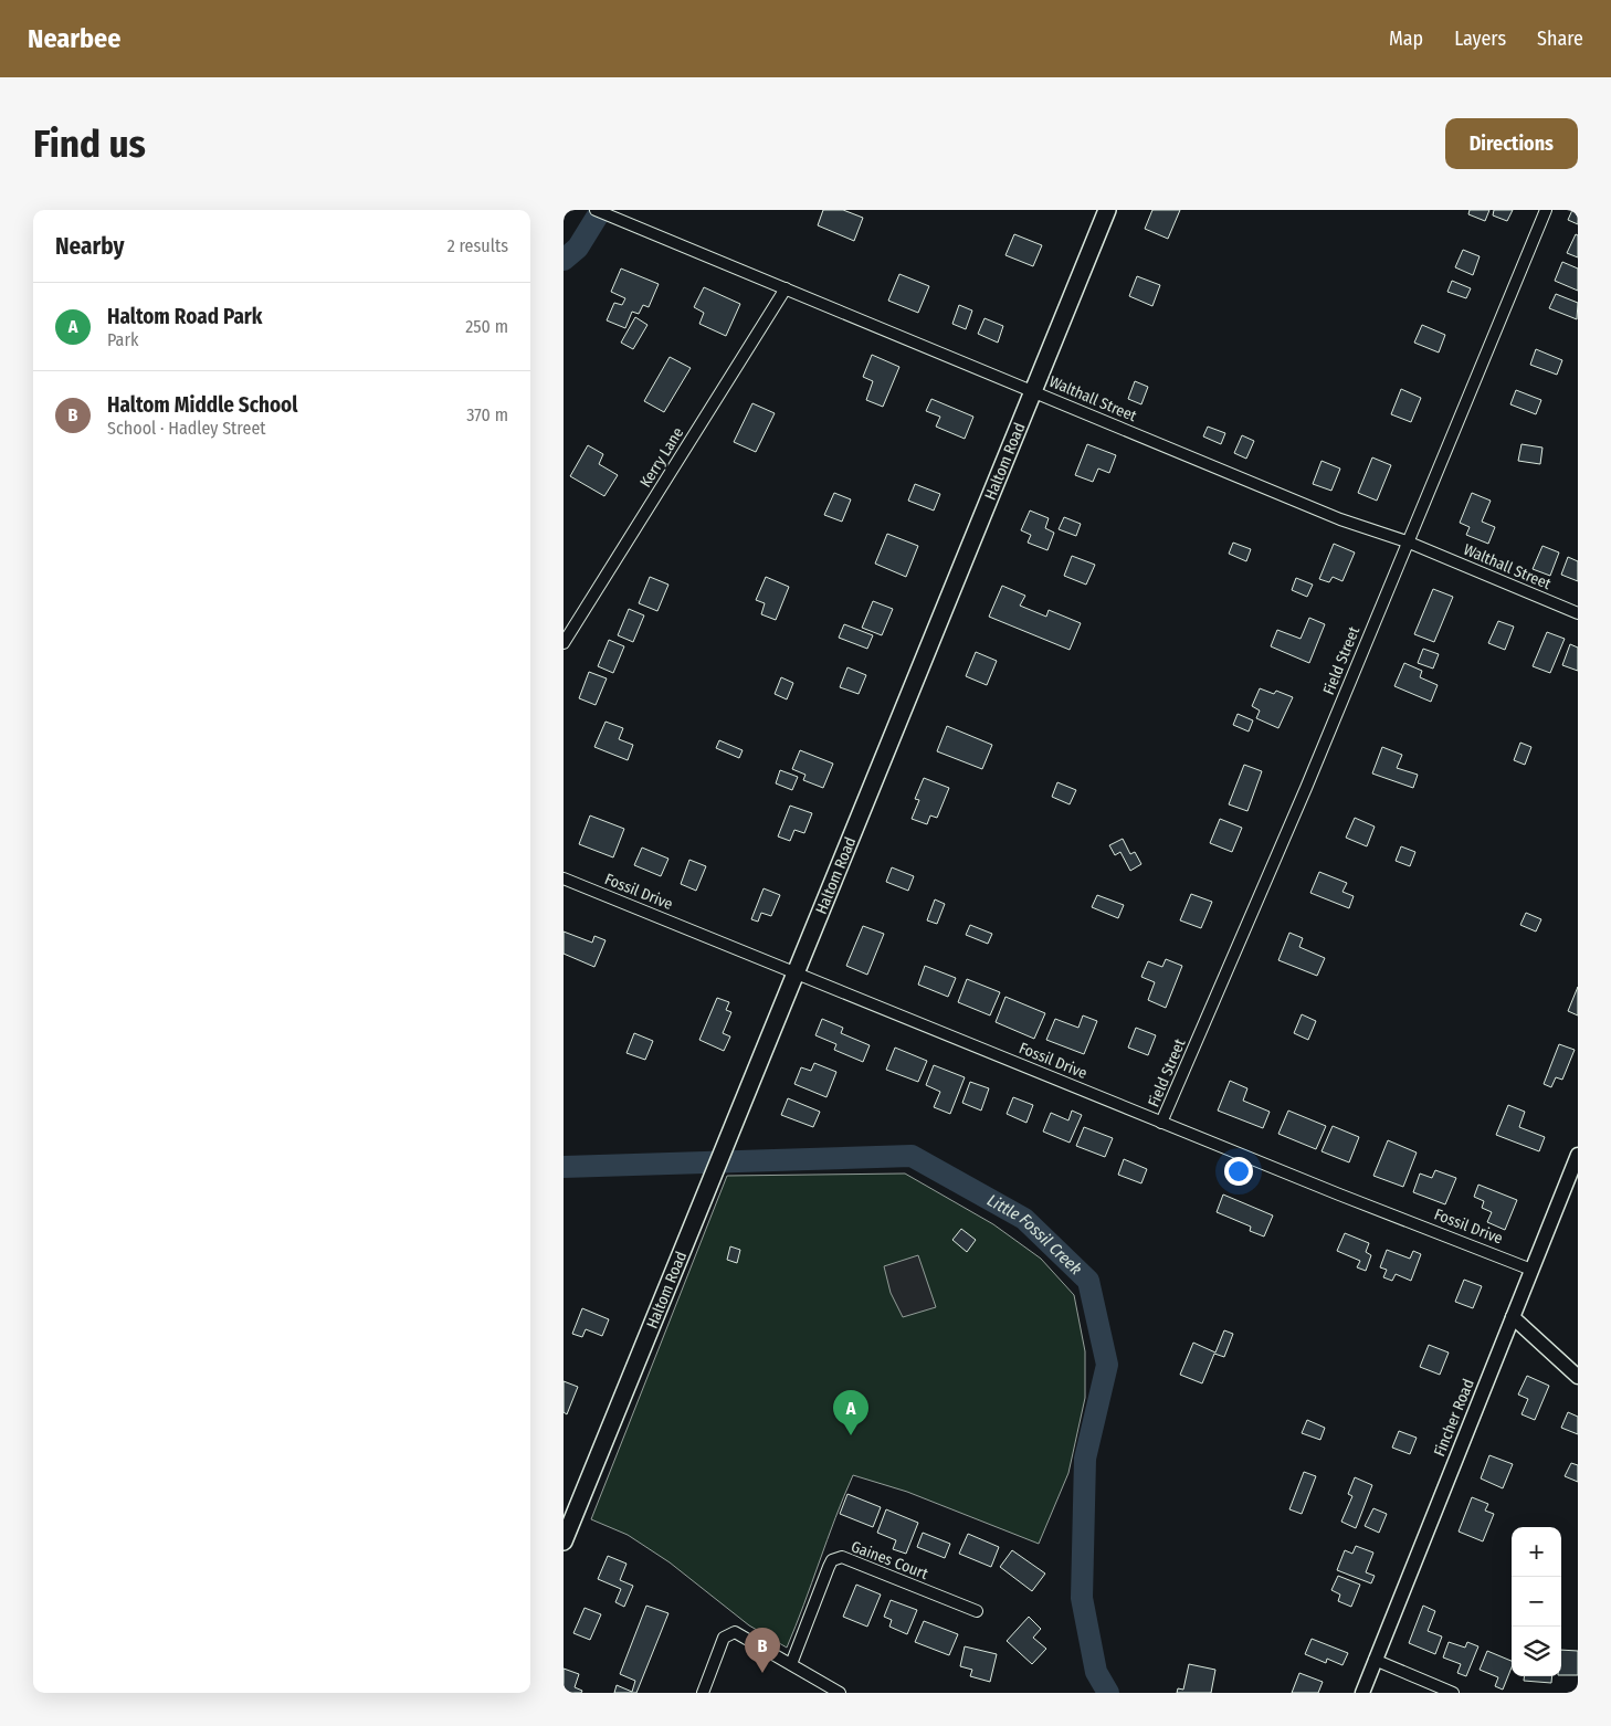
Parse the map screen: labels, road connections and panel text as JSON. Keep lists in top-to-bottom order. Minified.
{"streets":{"main road":["Haltom Road"],"street":["Walthall Street","Kerry Lane","Field Street","Fossil Drive","Fincher Road","Gaines Court"]},"crossings":[["Walthall Street","Kerry Lane"],["Walthall Street","Haltom Road"],["Walthall Street","Field Street"],["Haltom Road","Fossil Drive"],["Field Street","Fossil Drive"],["Fossil Drive","Fincher Road"]],"water":["Little Fossil Creek"],"page":{"header":"Nearbee","nav":["Map","Layers","Share"],"buttons":"Directions","title":"Find us","heading":["Nearby","2 results"],"list":[{"mark":"A","name":"Haltom Road Park","note":"Park","value":"250 m"},{"mark":"B","name":"Haltom Middle School","note":"School · Hadley Street","value":"370 m"}],"pins":["A","B"],"map_buttons":["+","−"]}}
